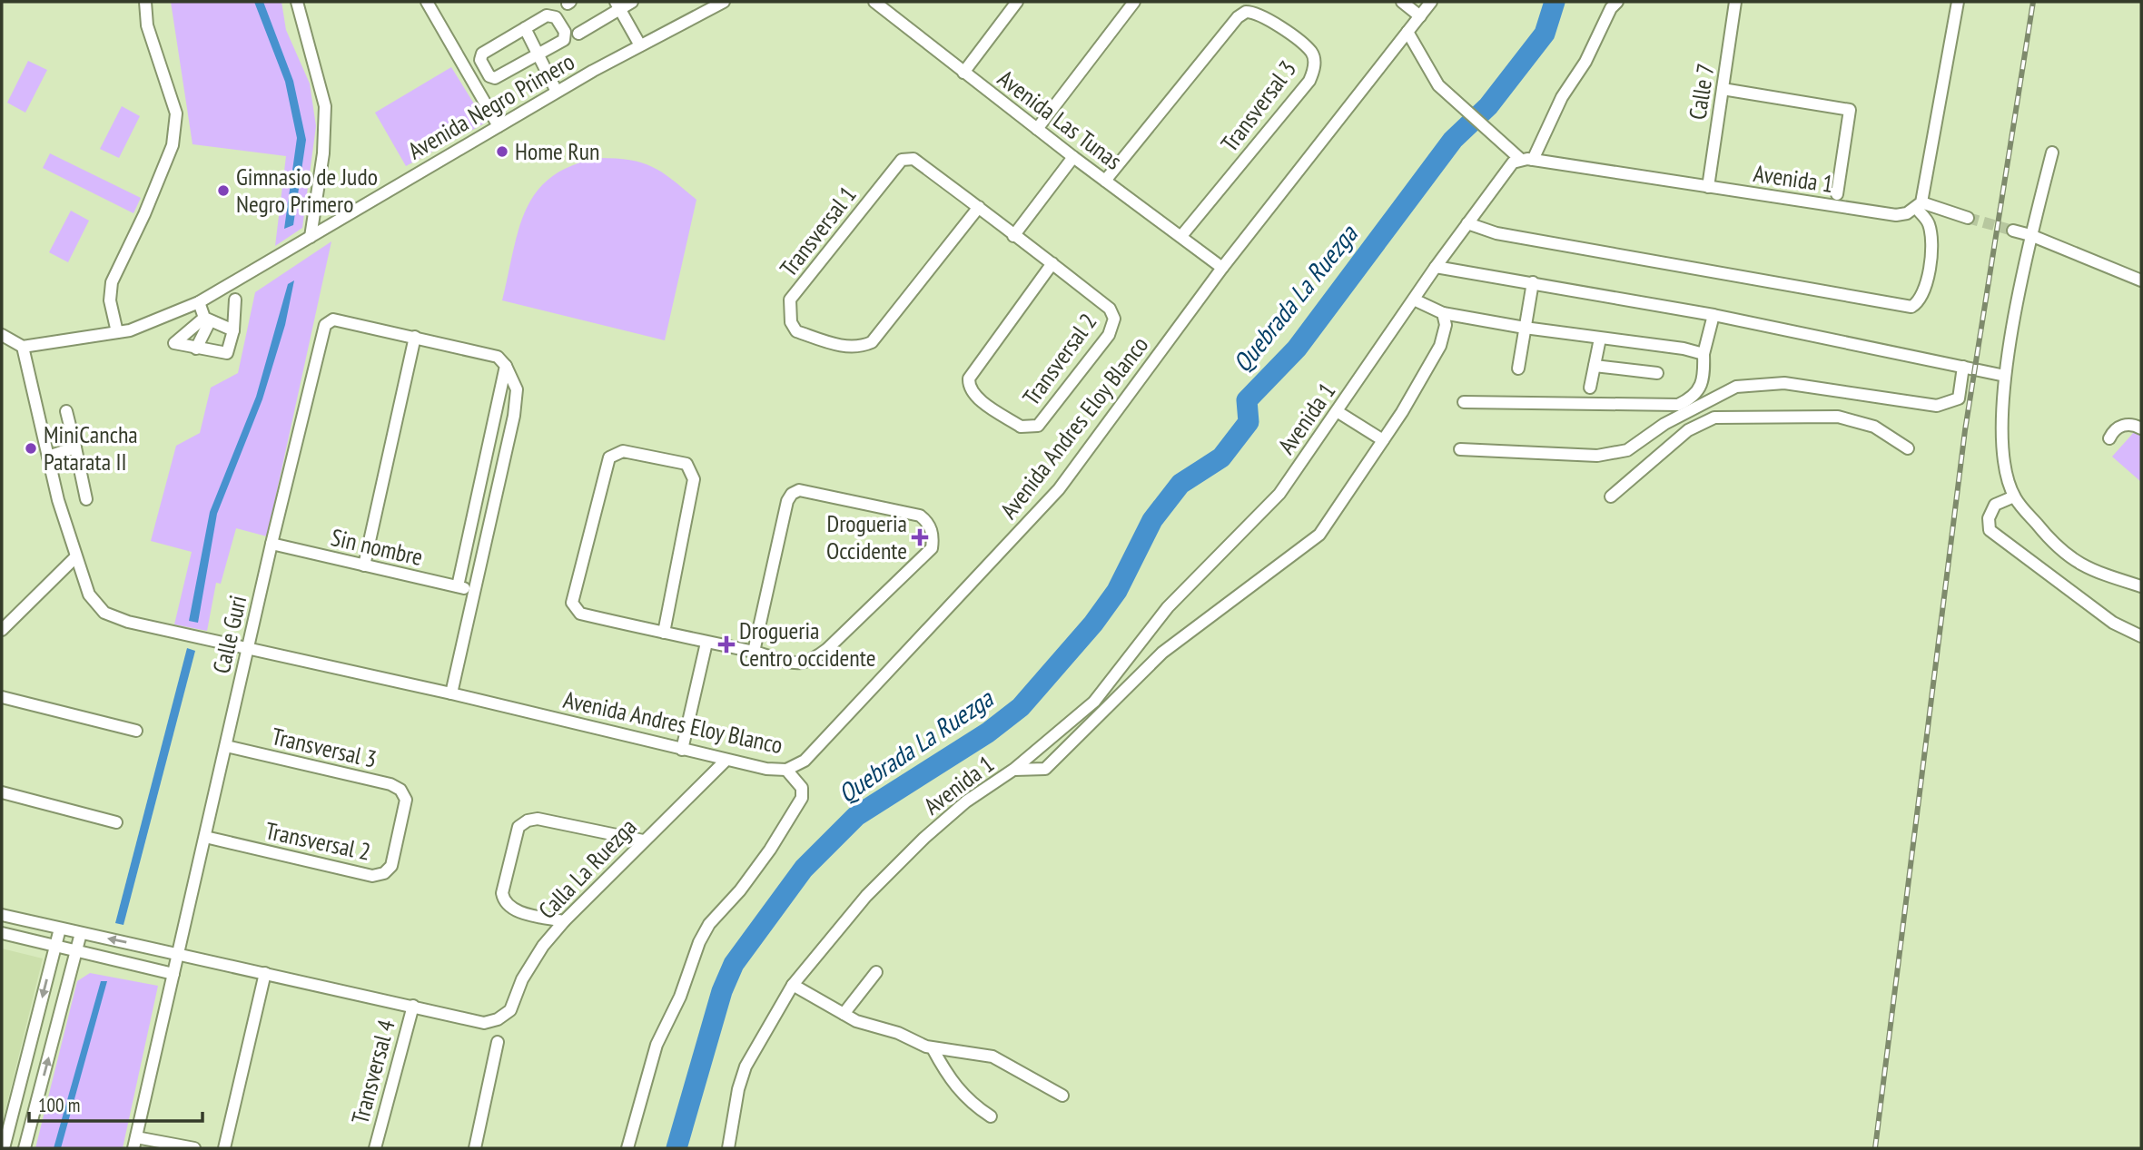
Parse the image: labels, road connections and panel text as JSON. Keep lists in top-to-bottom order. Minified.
{"streets":{"street":["Calle 7","Avenida Negro Primero","Transversal 3","Avenida Las Tunas","Avenida 1","Transversal 1","Transversal 2","Avenida Andres Eloy Blanco","Sin nombre","Calle Guri","Calla La Ruezga","Transversal 4"]},"crossings":[["Calle 7","Avenida 1"],["Avenida Negro Primero","Avenida Andres Eloy Blanco"],["Transversal 3","Avenida Las Tunas"],["Transversal 3","Transversal 2"],["Transversal 3","Calle Guri"],["Avenida Las Tunas","Avenida Andres Eloy Blanco"],["Transversal 1","Transversal 2"],["Transversal 2","Calle Guri"],["Avenida Andres Eloy Blanco","Calle Guri"],["Avenida Andres Eloy Blanco","Calla La Ruezga"],["Sin nombre","Calle Guri"],["Calla La Ruezga","Transversal 4"]],"water":["Quebrada La Ruezga"],"places":{"other":["Home Run","Gimnasio de Judo Negro Primero","MiniCancha Patarata II"],"health":["Drogueria Occidente","Drogueria Centro occidente"]},"scale_bar":"100 m"}
